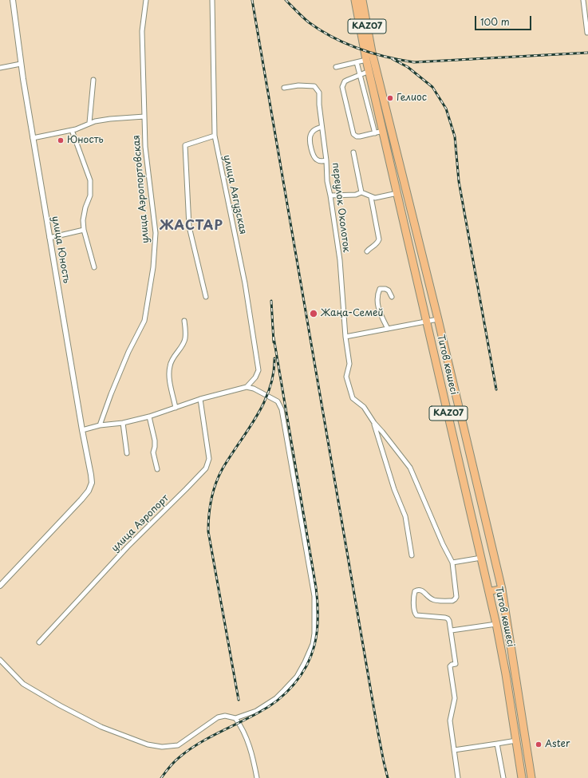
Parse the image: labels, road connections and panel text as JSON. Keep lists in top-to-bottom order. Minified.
{"streets":{"highway":["KAZ07","Титов көшесі"],"street":["улица Аэропортовская","улица Аягузская","переулок Околоток","улица Юность","улица Аэропорт"]},"crossings":[["KAZ07","Титов көшесі"]],"districts":["ЖАСТАР"],"places":["Гелиос","Юность","Жаңа-Семей","Aster"],"scale_bar":"100 m"}
